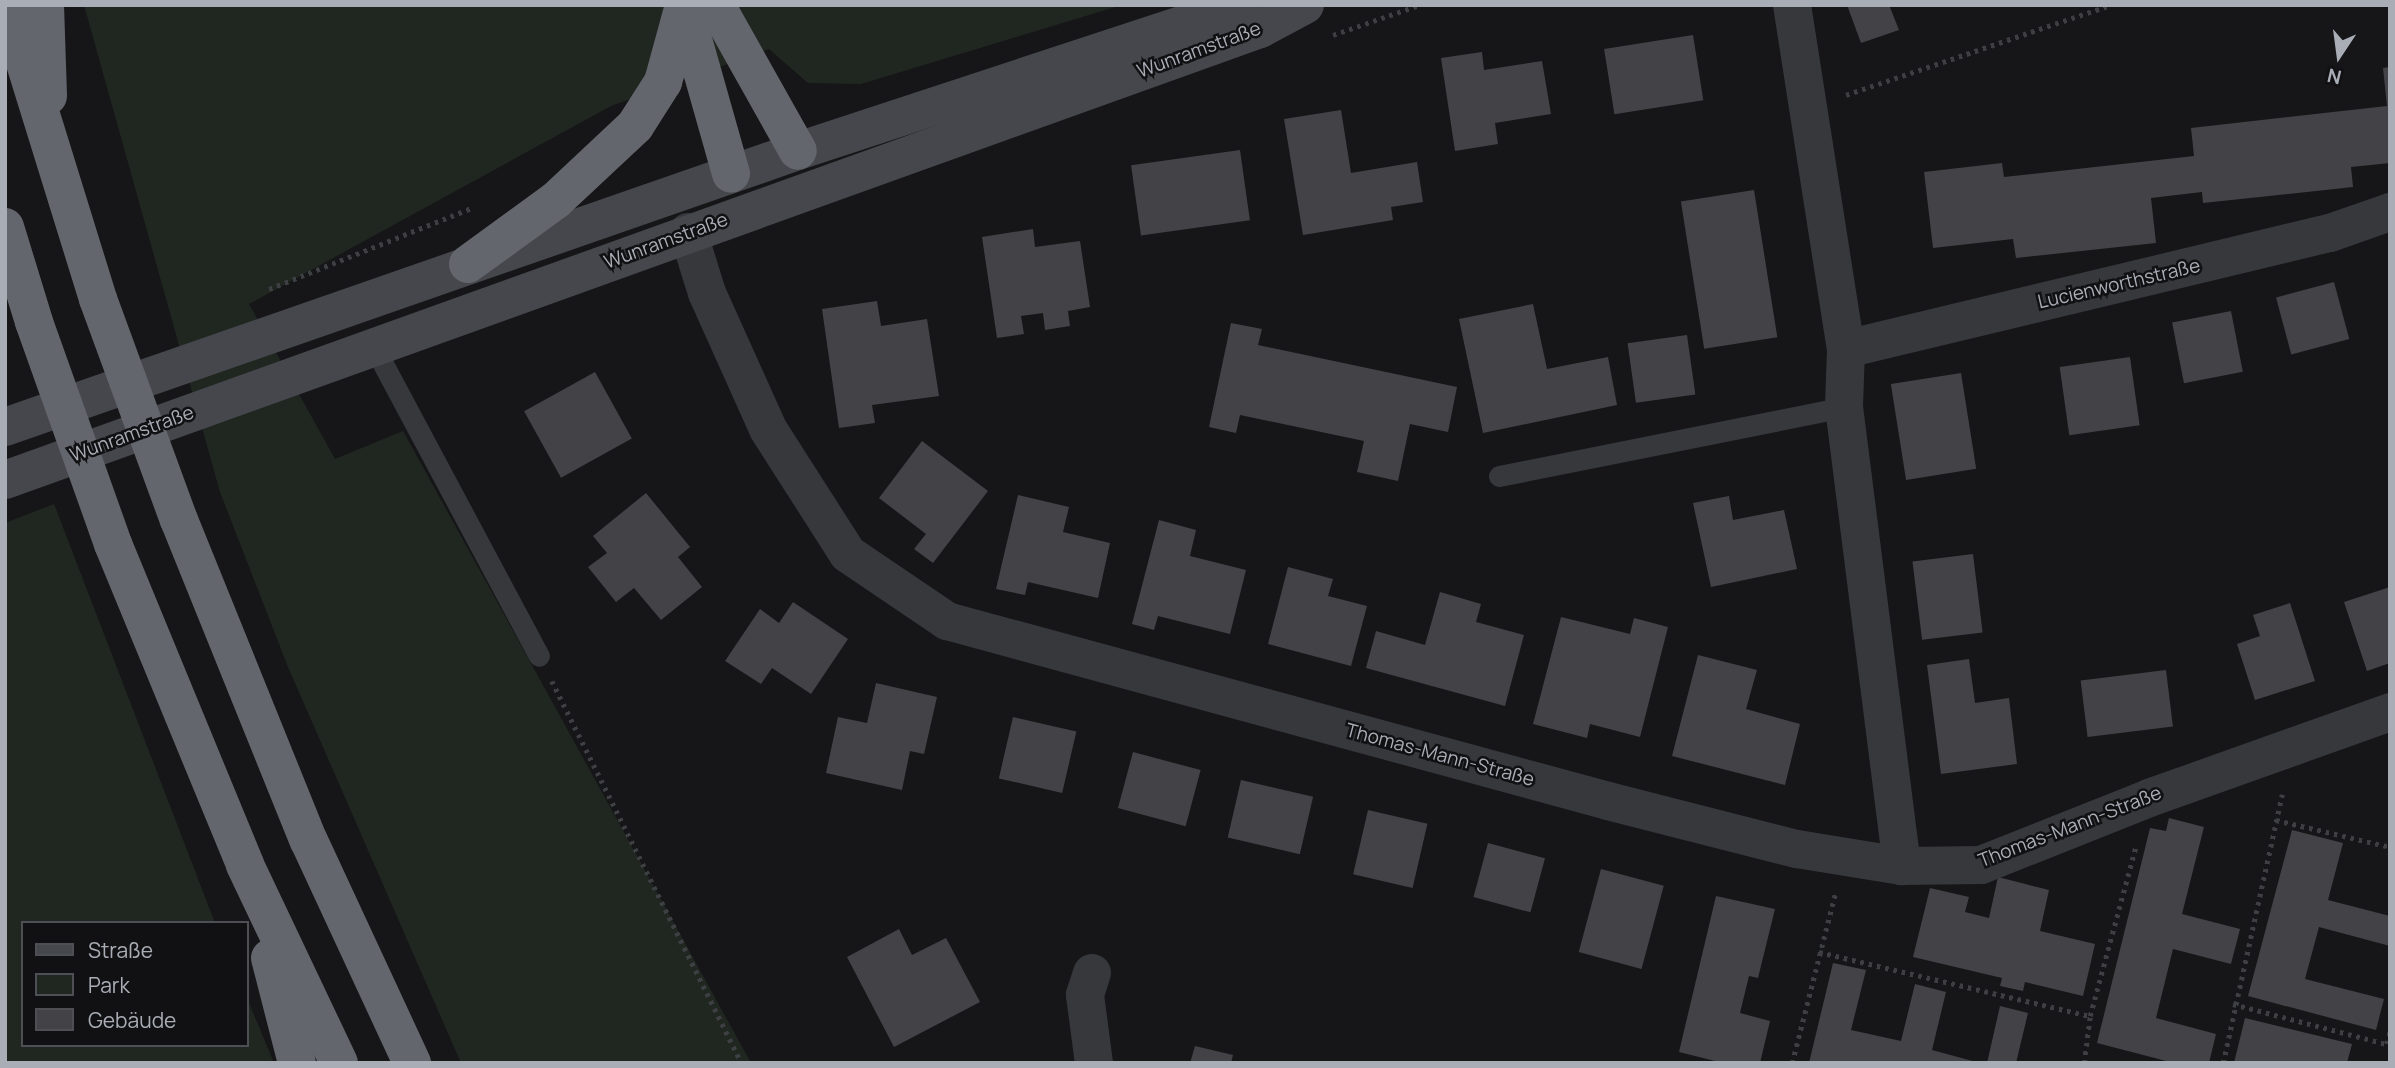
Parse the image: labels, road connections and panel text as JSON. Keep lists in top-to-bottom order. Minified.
{"streets":{"street":["Wunramstraße","Lucienworthstraße","Thomas-Mann-Straße"]},"crossings":[["Wunramstraße","Thomas-Mann-Straße"]],"legend":["Straße","Park","Gebäude"],"north":"bottom"}
